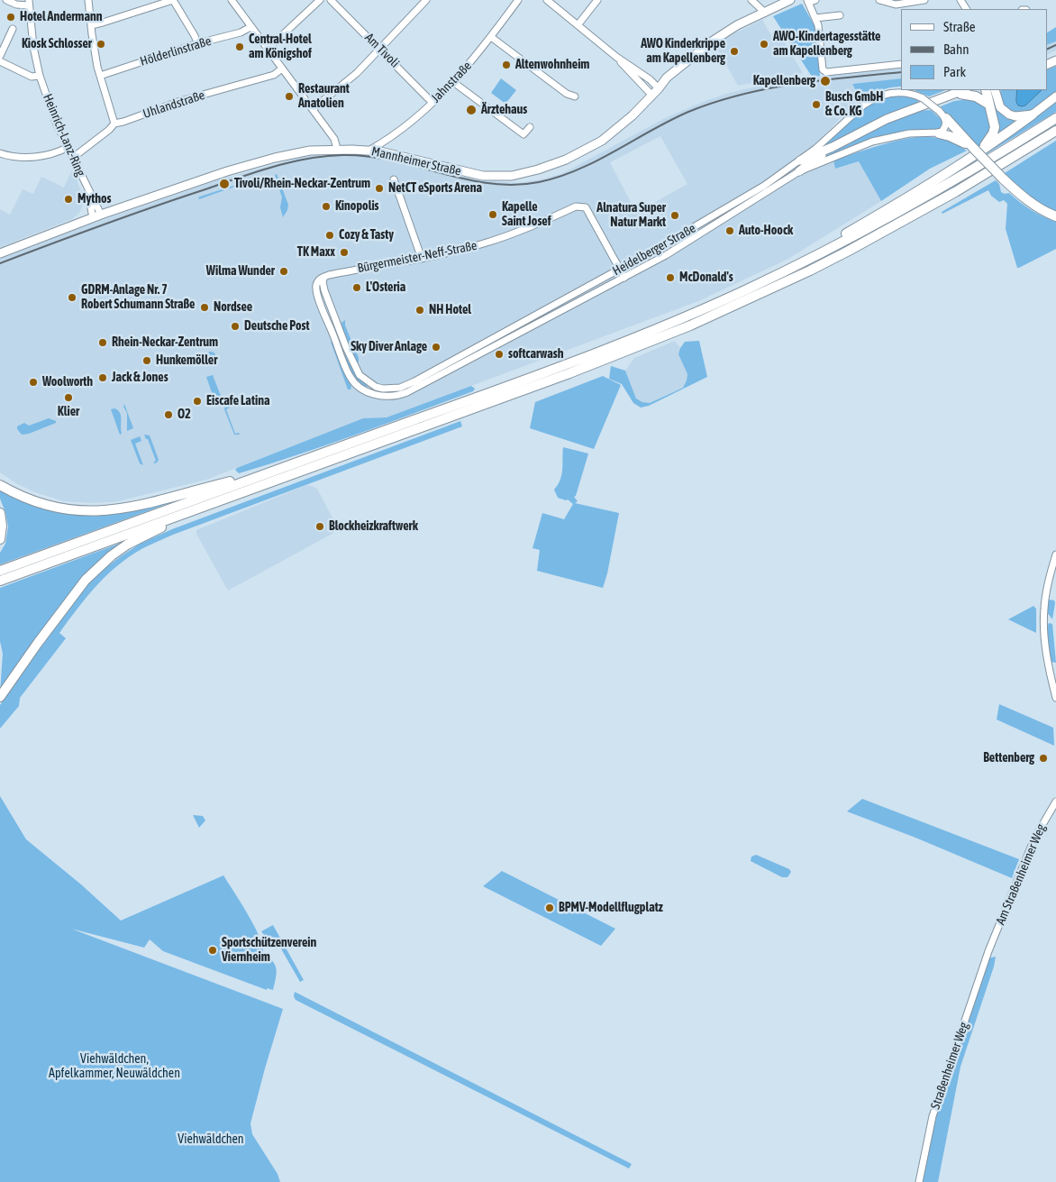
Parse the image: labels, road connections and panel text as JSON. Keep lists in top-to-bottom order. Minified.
{"streets":{"main road":["Mannheimer Straße"],"street":["Am Tivoli","Hölderlinstraße","Jahnstraße","Uhlandstraße","Heinrich-Lanz-Ring","Heidelberger Straße","Bürgermeister-Neff-Straße","Am Straßenheimer Weg","Straßenheimer Weg"]},"crossings":[["Am Tivoli","Jahnstraße"],["Jahnstraße","Mannheimer Straße"],["Uhlandstraße","Heinrich-Lanz-Ring"],["Heinrich-Lanz-Ring","Mannheimer Straße"],["Heidelberger Straße","Bürgermeister-Neff-Straße"],["Am Straßenheimer Weg","Straßenheimer Weg"]],"parks":["Viehwäldchen, Apfelkammer, Neuwäldchen","Viehwäldchen"],"places":["Hotel Andermann","Kiosk Schlosser","AWO-Kindertagesstätte am Kapellenberg","Central-Hotel am Königshof","AWO Kinderkrippe am Kapellenberg","Altenwohnheim","Kapellenberg","Restaurant Anatolien","Busch GmbH & Co. KG","Ärztehaus","Tivoli/Rhein-Neckar-Zentrum","NetCT eSports Arena","Mythos","Kinopolis","Kapelle Saint Josef","Alnatura Super Natur Markt","Auto-Hoock","Cozy & Tasty","TK Maxx","Wilma Wunder","McDonald's","L'Osteria","GDRM-Anlage Nr. 7 Robert Schumann Straße","Nordsee","NH Hotel","Deutsche Post","Rhein-Neckar-Zentrum","Sky Diver Anlage","softcarwash","Hunkemöller","Jack & Jones","Woolworth","Klier","Eiscafe Latina","O2","Blockheizkraftwerk","Bettenberg","BPMV-Modellflugplatz","Sportschützenverein Viernheim"],"legend":["Straße","Bahn","Park"]}
